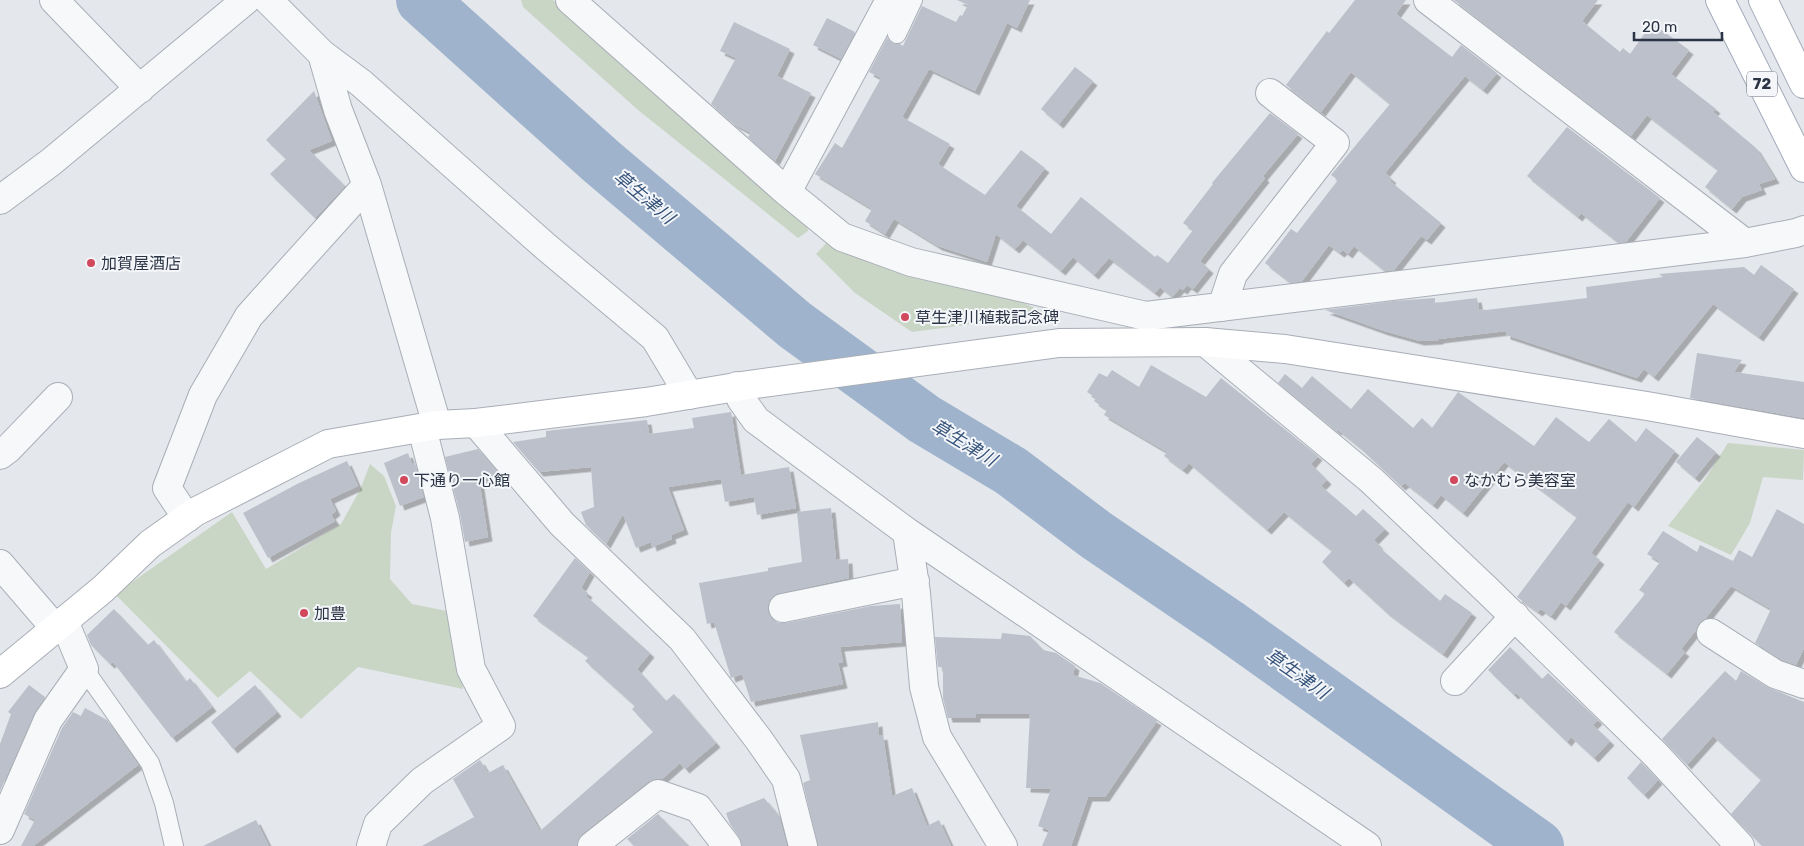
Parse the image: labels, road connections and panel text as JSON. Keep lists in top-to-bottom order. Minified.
{"streets":{"street":["72"]},"water":["草生津川"],"places":["加賀屋酒店","草生津川植栽記念碑","下通り一心館","なかむら美容室","加豊"],"scale_bar":"20 m"}
